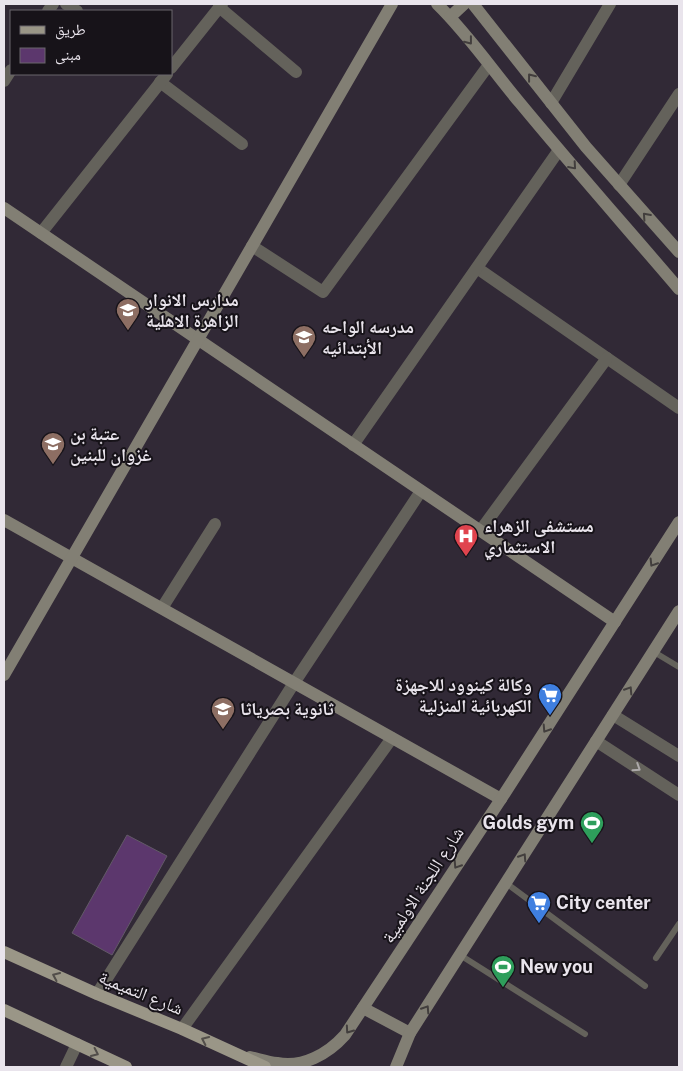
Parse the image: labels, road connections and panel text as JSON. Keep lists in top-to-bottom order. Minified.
{"streets":{"main road":["شارع التميمية"],"street":["شارع اللجنة الاولمبية"]},"crossings":[["شارع اللجنة الاولمبية","شارع التميمية"]],"places":{"school or university":["مدارس الانوار الزاهرة الاهلية","مدرسه الواحه الأبتدائيه","عتبة بن غزوان للبنين","ثانوية بصرياثا"],"hospital":["مستشفى الزهراء الاستثماري"],"supermarket":["وكالة كينوود للاجهزة الكهربائية المنزلية","City center"],"sports":["Golds gym","New you"]},"legend":["طريق","مبنى"]}
